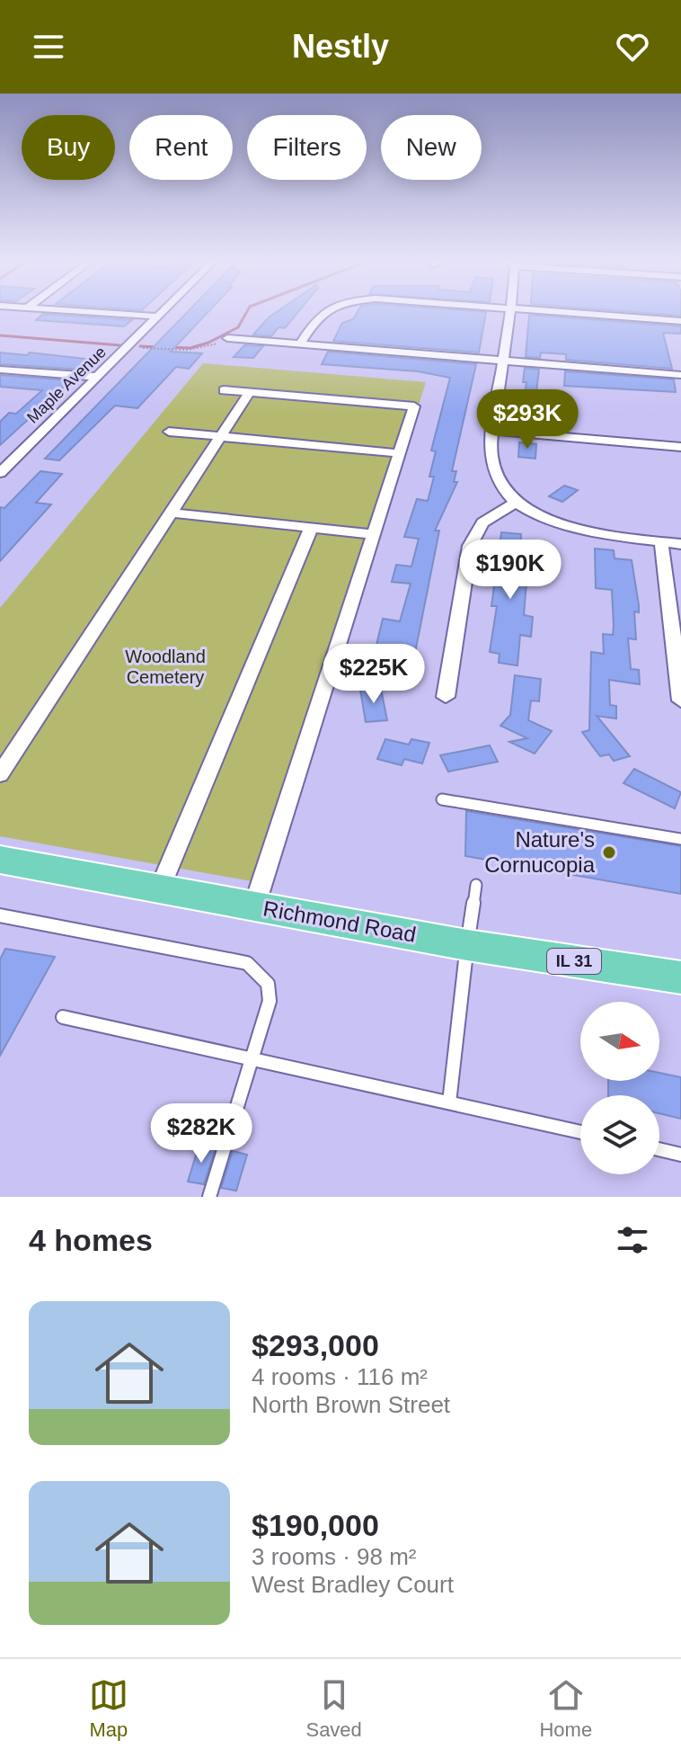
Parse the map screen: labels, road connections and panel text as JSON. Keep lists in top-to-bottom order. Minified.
{"streets":{"main road":["Richmond Road","IL 31"],"street":["Maple Avenue"]},"parks":["Woodland Cemetery"],"places":["Nature's Cornucopia"],"north":"right","page":{"header":"Nestly","chip":["Buy","Rent","Filters","New"],"price":["$293K","$190K","$225K","$282K"],"heading":"4 homes","list":[{"name":"$293,000","note":"4 rooms · 116 m² · North Brown Street"},{"name":"$190,000","note":"3 rooms · 98 m² · West Bradley Court"}],"tabs":["Map","Saved","Home"]}}
